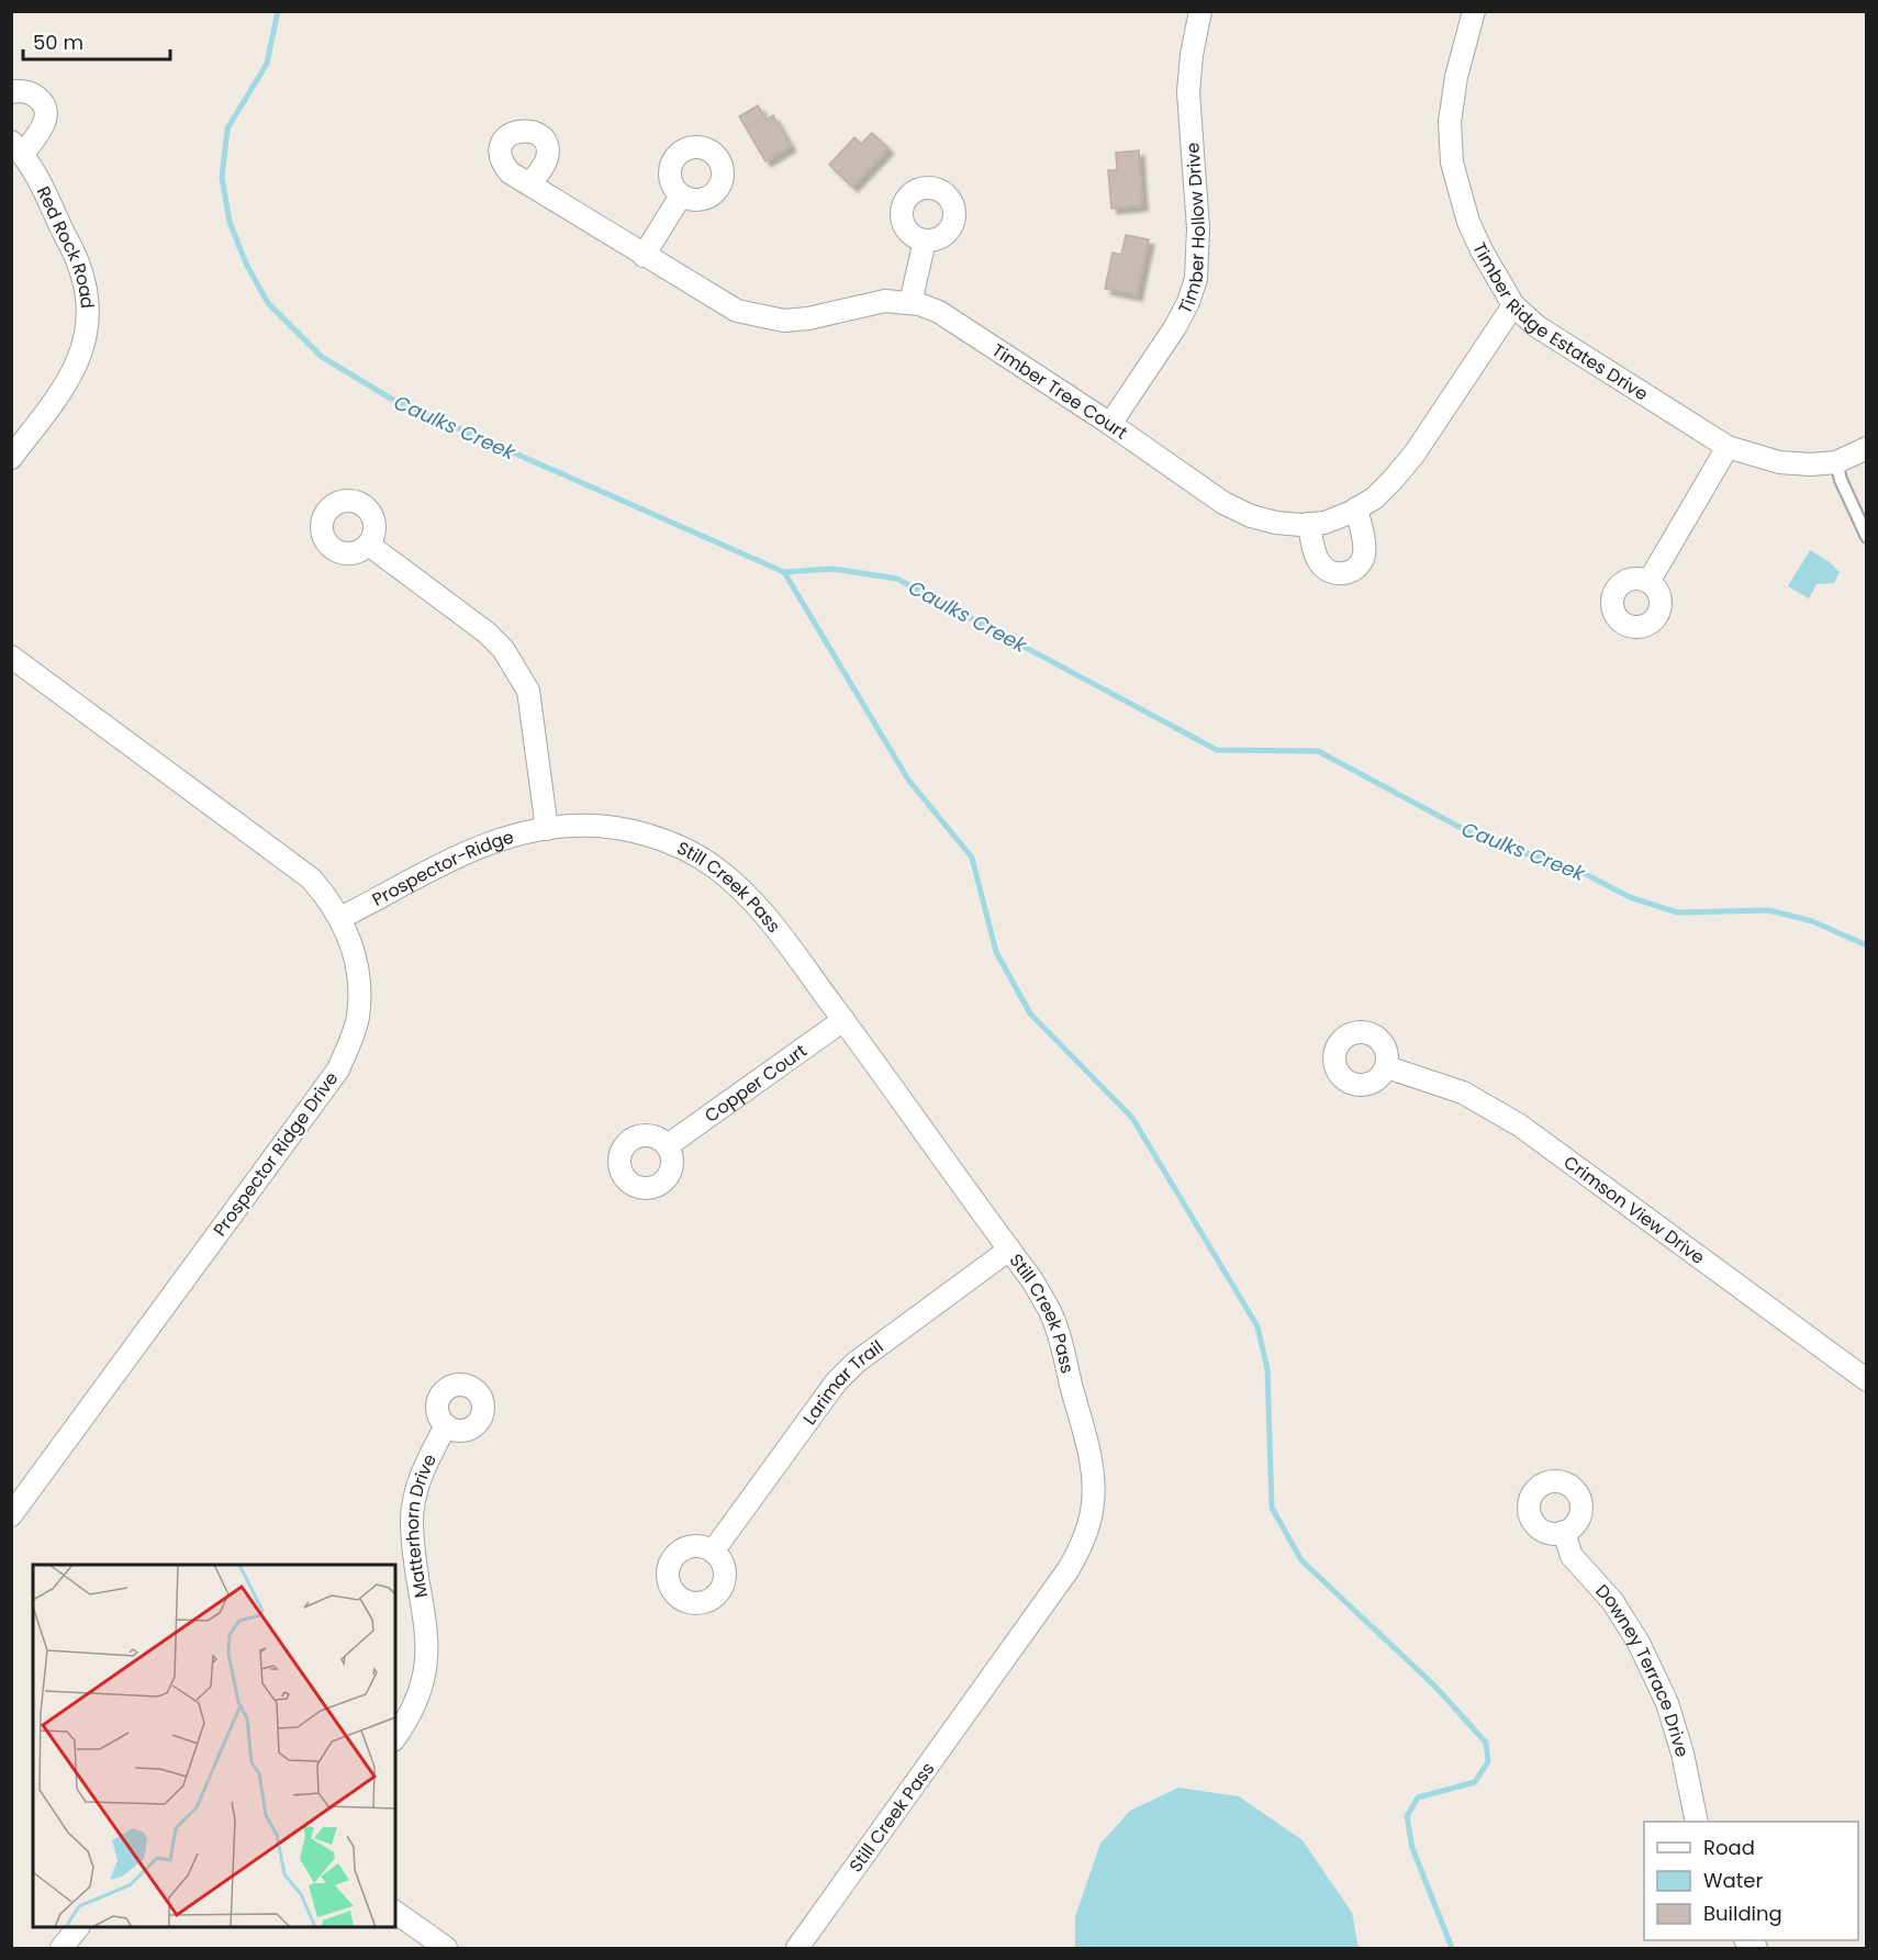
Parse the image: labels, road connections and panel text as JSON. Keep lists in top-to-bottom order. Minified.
{"streets":{"street":["Timber Hollow Drive","Red Rock Road","Timber Ridge Estates Drive","Timber Tree Court","Prospector-Ridge","Still Creek Pass","Copper Court","Prospector Ridge Drive","Crimson View Drive","Larimar Trail","Matterhorn Drive","Downey Terrace Drive"]},"crossings":[["Timber Hollow Drive","Timber Tree Court"],["Timber Ridge Estates Drive","Timber Tree Court"],["Prospector-Ridge","Still Creek Pass"],["Prospector-Ridge","Prospector Ridge Drive"],["Still Creek Pass","Copper Court"],["Still Creek Pass","Larimar Trail"]],"water":["Caulks Creek"],"legend":["Road","Water","Building"],"scale_bar":"50 m"}
